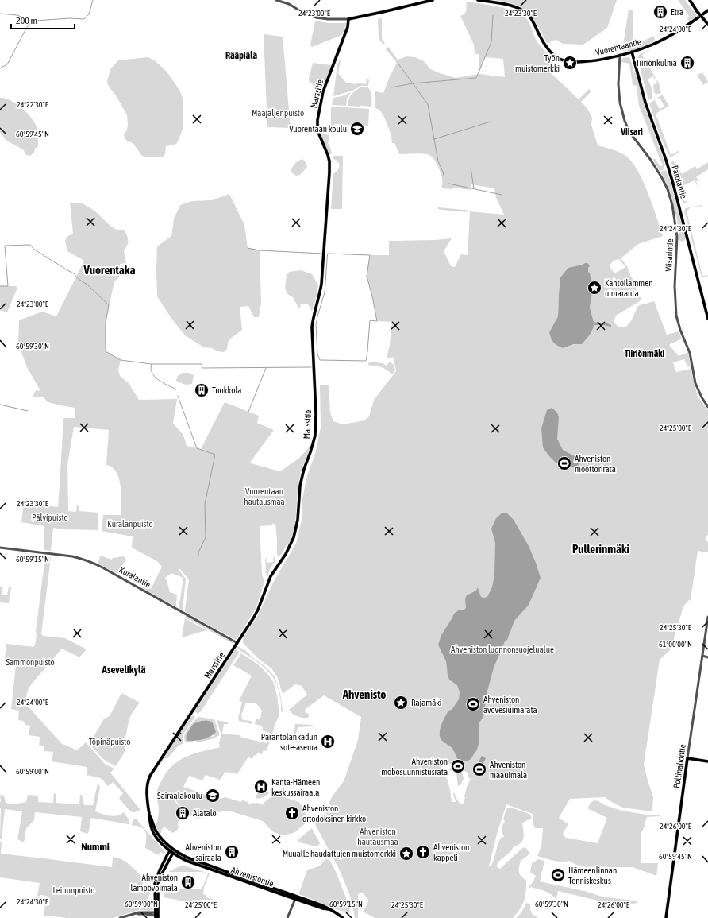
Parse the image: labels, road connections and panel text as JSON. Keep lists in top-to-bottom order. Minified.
{"streets":{"main road":["Vuorentaantie","Marssitie","Parolantie","Poltinahontie","Ahvenistontie"],"street":["Viisarintie","Kuralantie"]},"crossings":[["Vuorentaantie","Parolantie"],["Vuorentaantie","Viisarintie"],["Marssitie","Kuralantie"],["Marssitie","Ahvenistontie"]],"districts":["Rääpiälä","Viisari","Vuorentaka","Tiiriönmäki","Pullerinmäki","Asevelikylä","Ahvenisto","Nummi"],"parks":["Maajäljenpuisto","Vuorentaan hautausmaa","Pälvipuisto","Kuralanpuisto","Ahveniston luonnonsuojelualue","Sammonpuisto","Töpinäpuisto","Ahveniston hautausmaa","Leinunpuisto"],"places":{"building":["Etra","Tiiriönkulma","Tuokkola","Alatalo","Ahveniston sairaala","Ahveniston lämpövoimala"],"place":["Työn muistomerkki","Kahtoilammen uimaranta","Rajamäki","Muualle haudattujen muistomerkki"],"school or university":["Vuorentaan koulu","Sairaalakoulu"],"sports":["Ahveniston moottorirata","Ahveniston avovesiuimarata","Ahveniston mobosuunnistusrata","Ahveniston maauimala","Hämeenlinnan Tenniskeskus"],"hospital":["Parantolankadun sote-asema","Kanta-Hämeen keskussairaala"],"church":["Ahveniston ortodoksinen kirkko","Ahveniston kappeli"]},"scale_bar":"200 m","coordinates":["24°23'00\"E","24°23'30\"E","24°24'00\"E","24°22'30\"E","60°59'45\"N","24°24'30\"E","60°59'30\"N","24°25'00\"E","60°59'15\"N","24°25'30\"E","61°00'00\"N","60°59'00\"N","24°26'00\"E"]}
